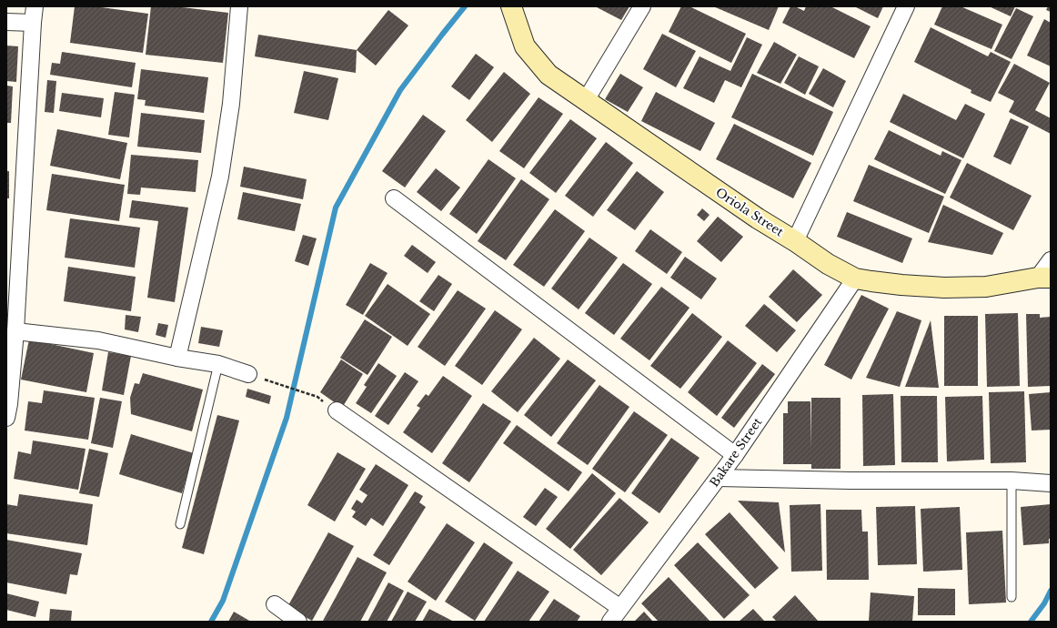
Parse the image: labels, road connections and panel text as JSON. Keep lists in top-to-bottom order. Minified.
{"streets":{"street":["Oriola Street","Bakare Street"]},"crossings":[["Oriola Street","Bakare Street"]]}
